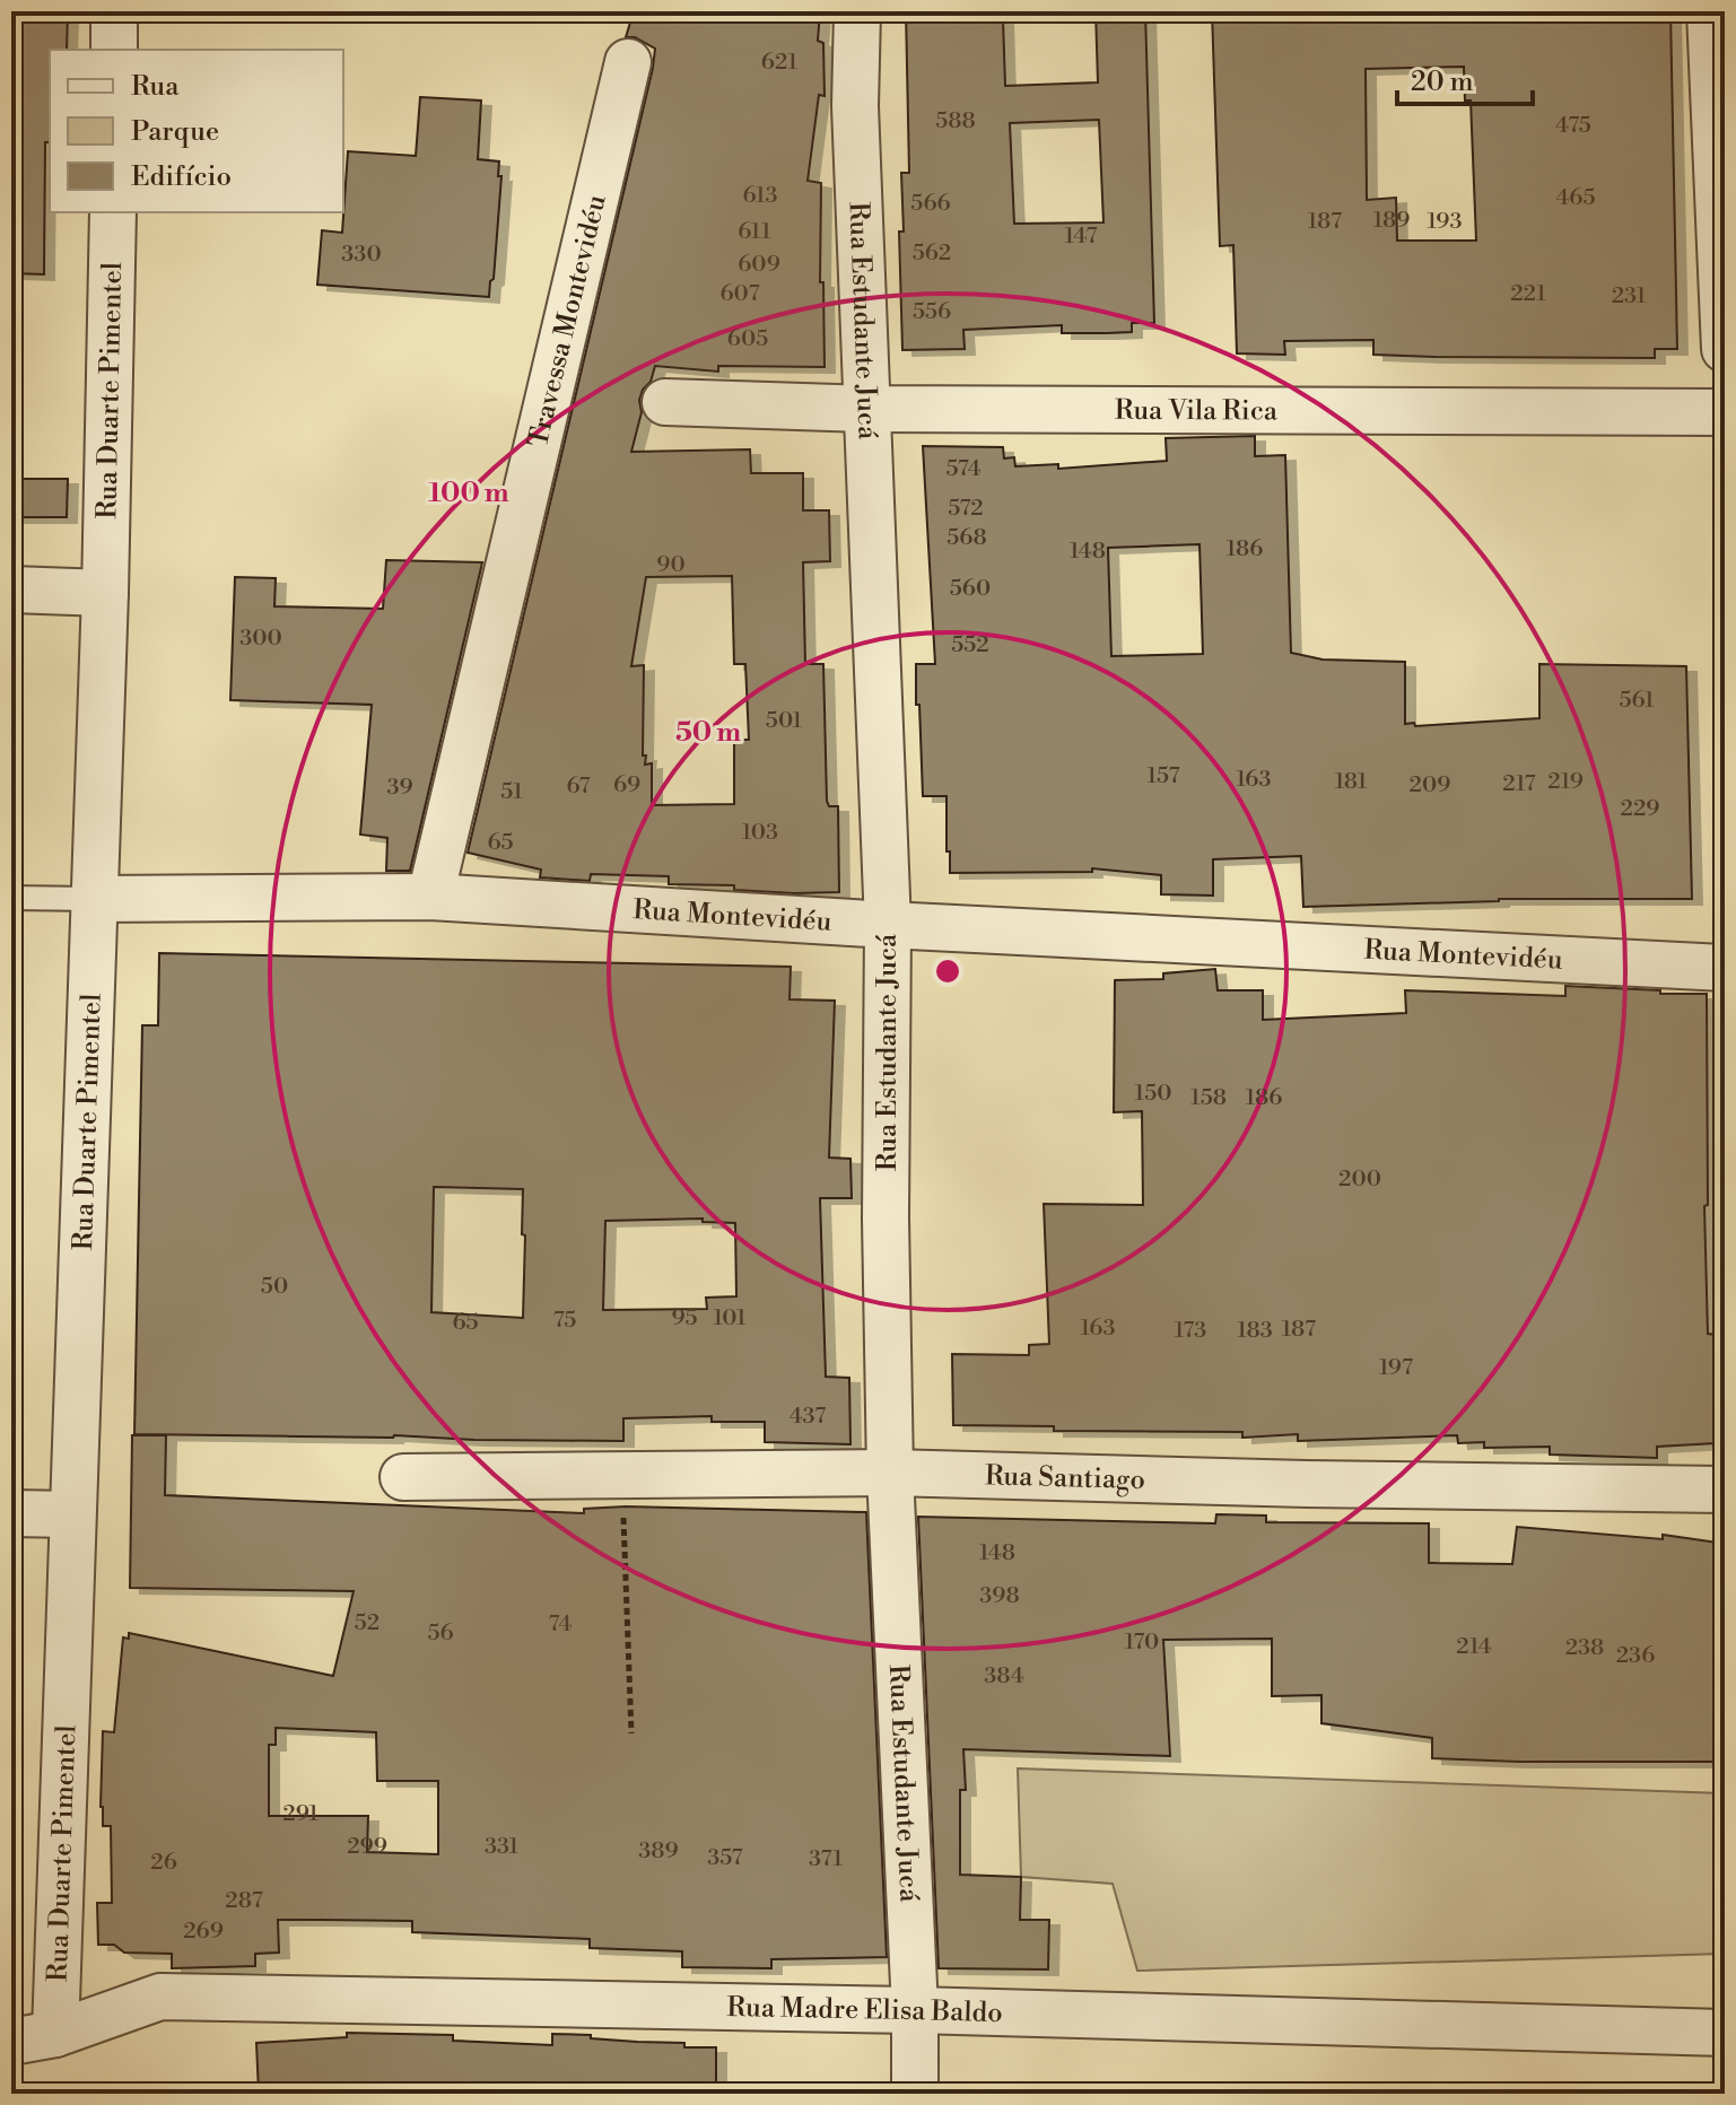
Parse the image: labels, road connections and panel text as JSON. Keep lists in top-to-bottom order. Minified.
{"streets":{"street":["Rua Estudante Jucá","Travessa Montevidéu","Rua Duarte Pimentel","Rua Vila Rica","Rua Montevidéu","Rua Santiago","Rua Madre Elisa Baldo"]},"crossings":[["Rua Estudante Jucá","Rua Vila Rica"],["Rua Estudante Jucá","Rua Montevidéu"],["Rua Estudante Jucá","Rua Santiago"],["Rua Estudante Jucá","Rua Madre Elisa Baldo"],["Travessa Montevidéu","Rua Montevidéu"],["Rua Duarte Pimentel","Rua Montevidéu"],["Rua Duarte Pimentel","Rua Madre Elisa Baldo"]],"house_numbers":["621","588","475","613","465","566","189","187","193","611","147","562","330","609","607","221","231","556","605","574","572","568","186","148","90","560","300","552","561","501","157","163","181","219","217","69","209","67","39","51","229","103","65","150","158","186","200","50","95","101","75","65","163","187","173","183","197","437","148","398","52","74","56","170","214","238","236","384","291","299","331","389","357","371","26","287","269"],"legend":["Rua","Parque","Edifício"],"scale_bar":"20 m","rings":["100 m","50 m"]}
